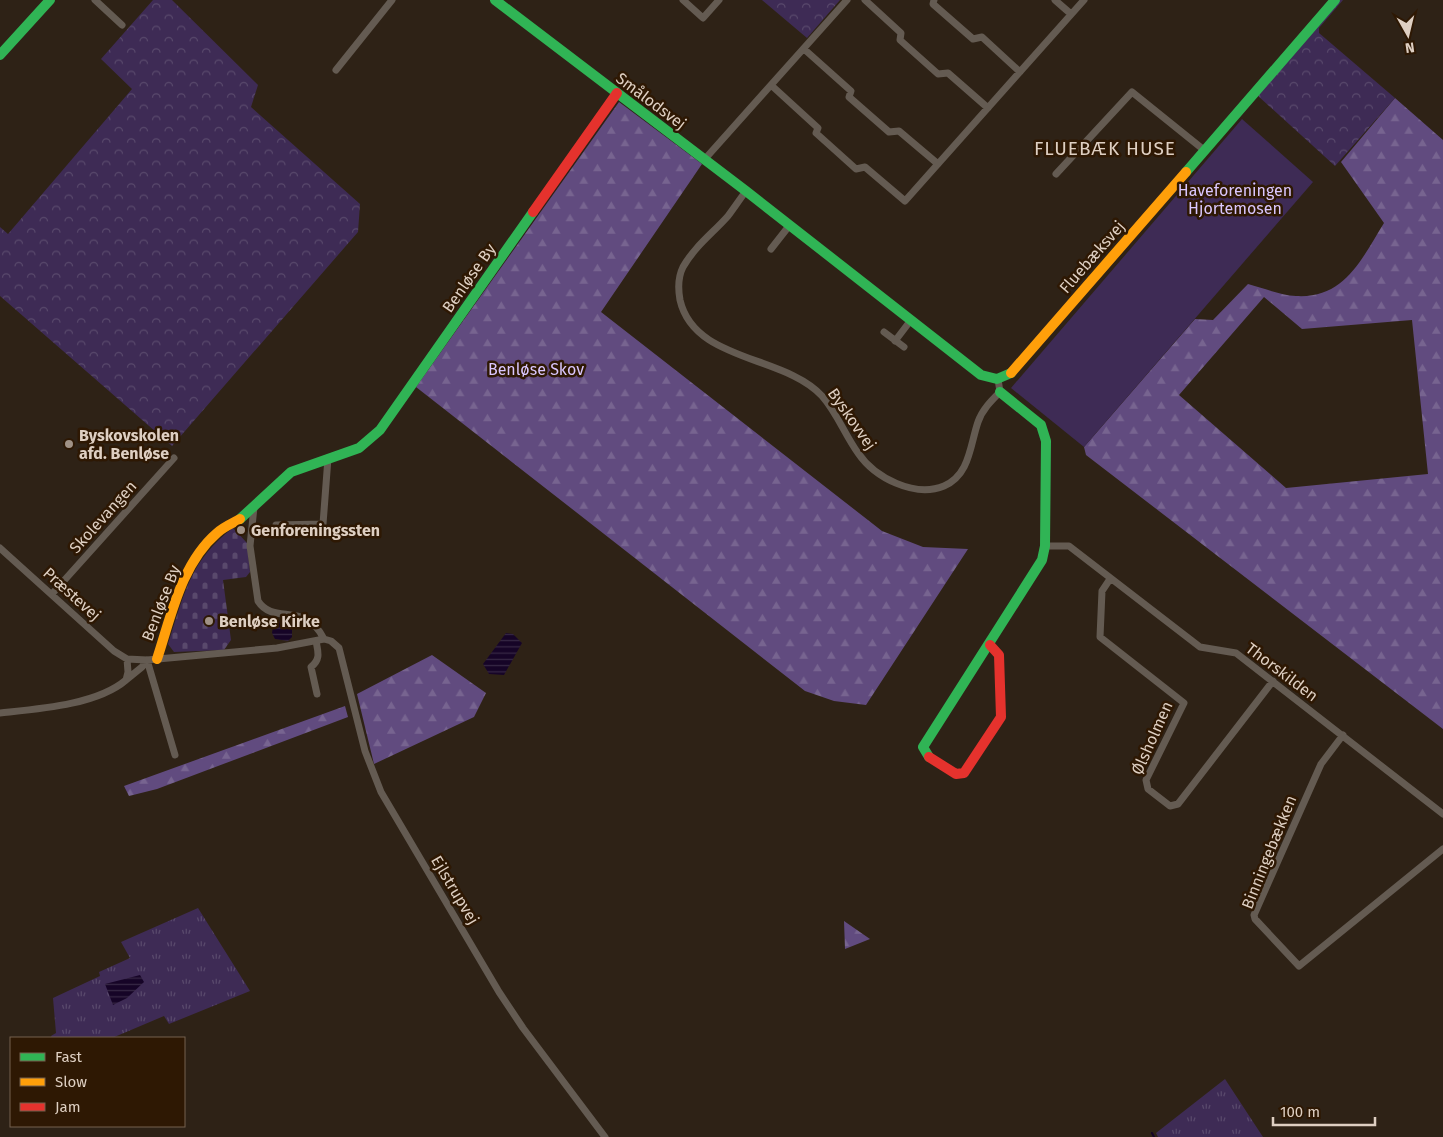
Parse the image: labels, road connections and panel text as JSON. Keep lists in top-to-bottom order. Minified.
{"streets":{"street":["Smålodsvej","Fluebæksvej","Benløse By","Byskovvej","Skolevangen","Præstevej","Thorskilden","Ølsholmen","Binningebækken","Ejlstrupvej"]},"crossings":[["Smålodsvej","Fluebæksvej"],["Smålodsvej","Benløse By"],["Smålodsvej","Byskovvej"],["Benløse By","Præstevej"],["Benløse By","Ejlstrupvej"],["Skolevangen","Præstevej"],["Thorskilden","Ølsholmen"],["Thorskilden","Binningebækken"]],"districts":["FLUEBÆK HUSE"],"parks":["Haveforeningen Hjortemosen","Benløse Skov"],"places":["Byskovskolen afd. Benløse","Genforeningssten","Benløse Kirke"],"legend":["Fast","Slow","Jam"],"scale_bar":"100 m","north":"bottom"}
